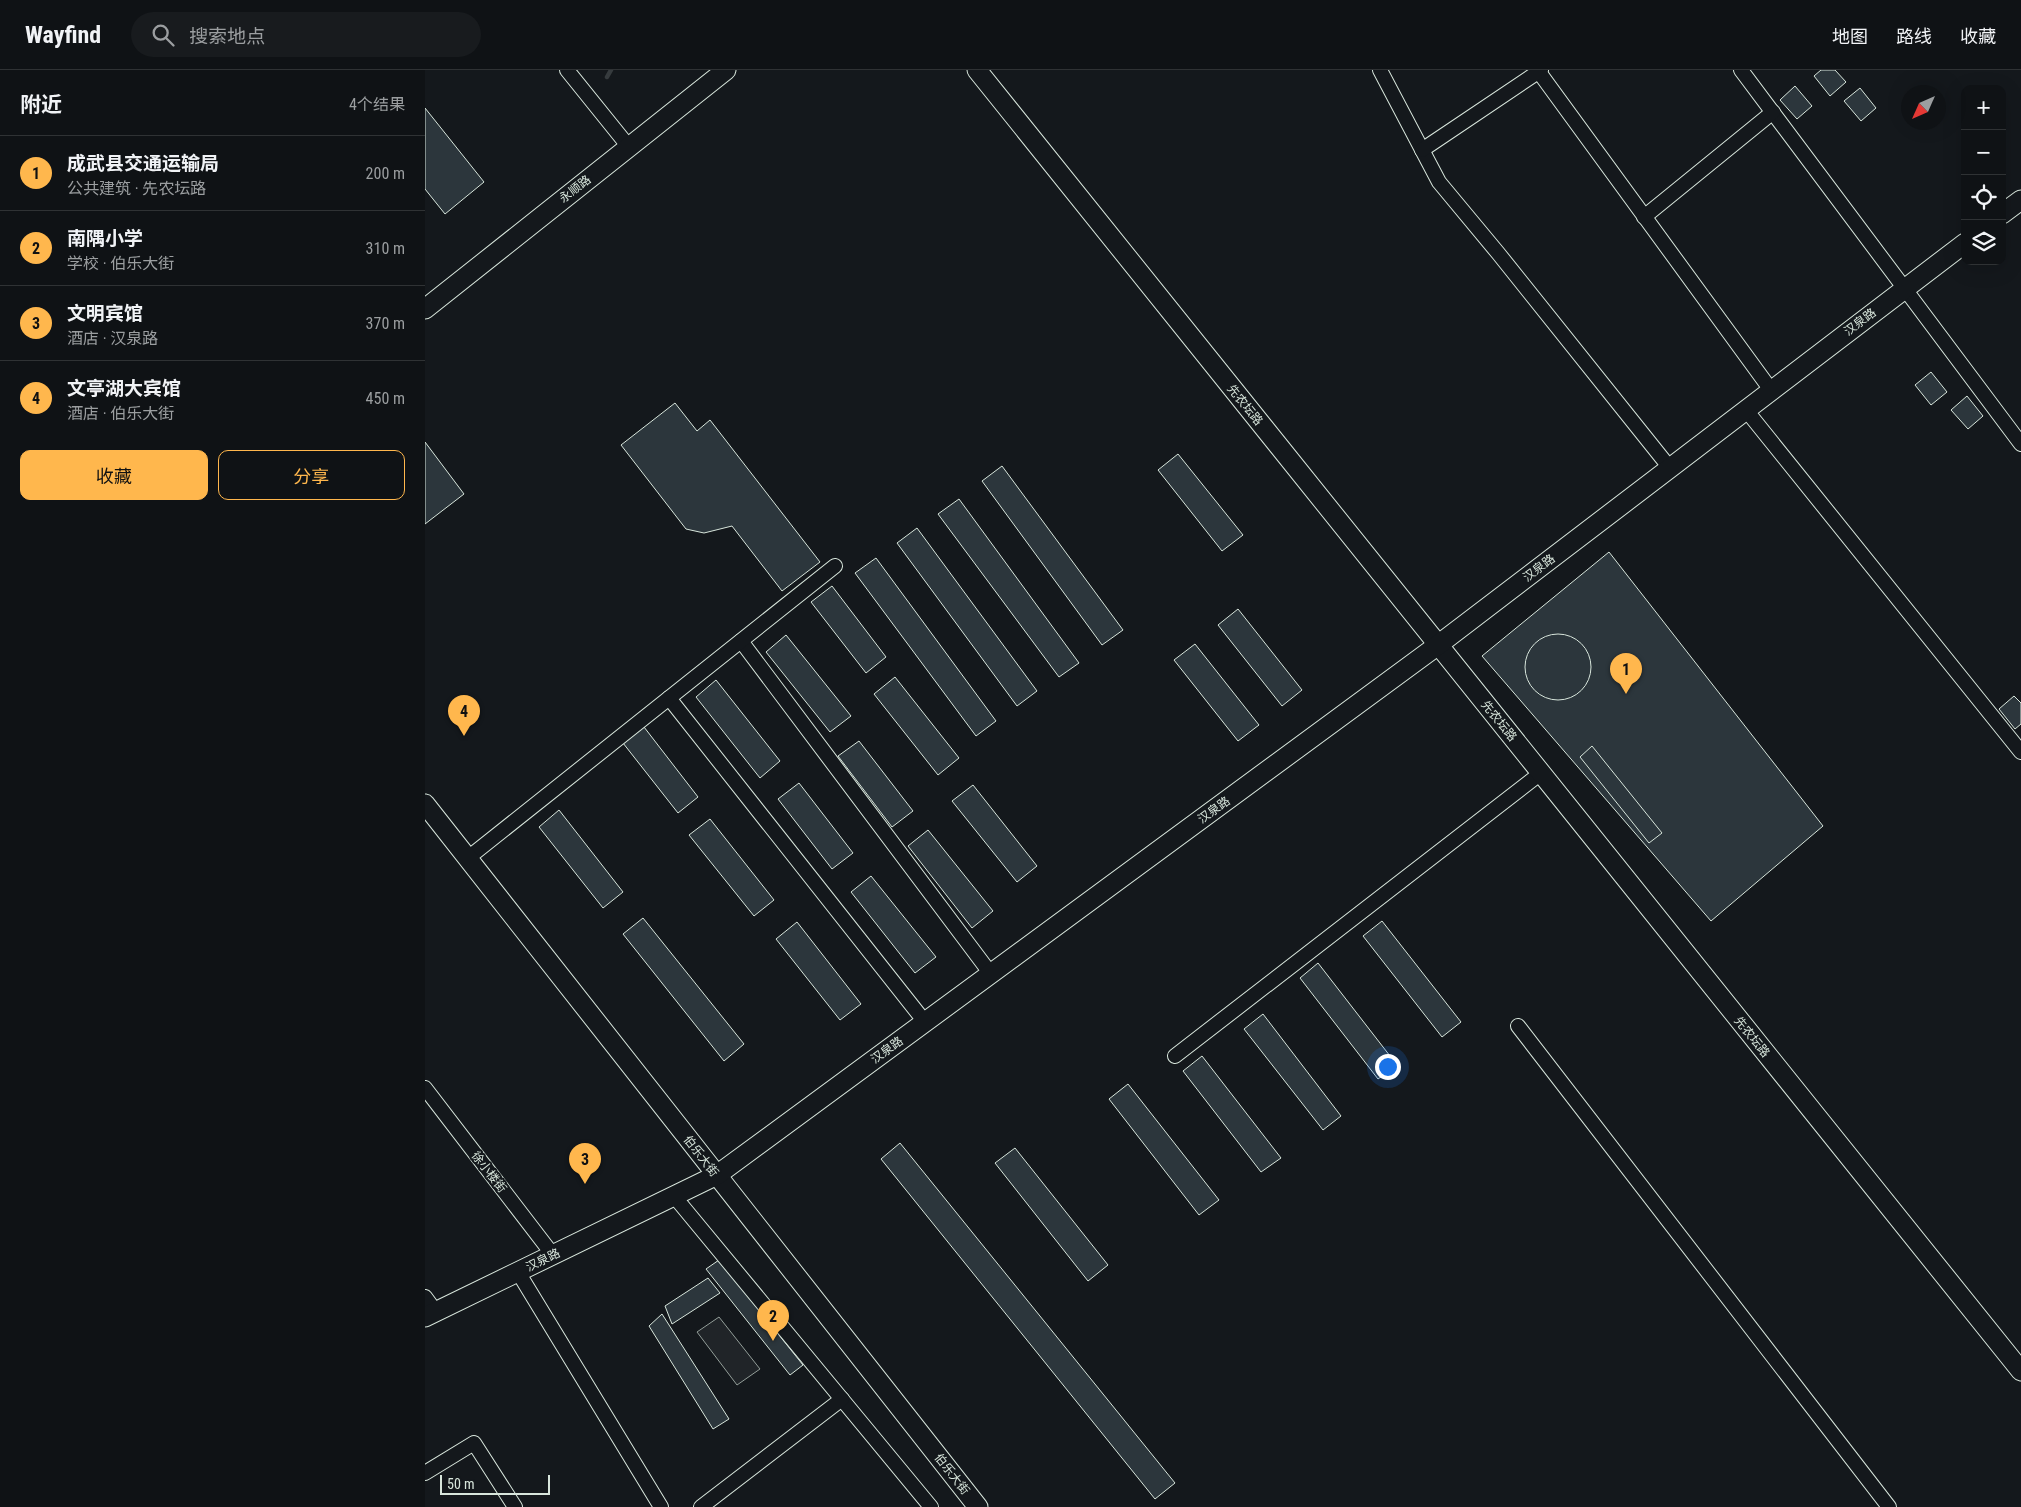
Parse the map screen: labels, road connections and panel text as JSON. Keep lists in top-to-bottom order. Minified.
{"streets":{"street":["永顺路","汉泉路","先农坛路","伯乐大街","徐小楼街"]},"crossings":[["汉泉路","先农坛路"],["汉泉路","伯乐大街"],["汉泉路","徐小楼街"]],"scale_bar":"50 m","north":"bottom left","page":{"header":"Wayfind","search":"搜索地点","nav":["地图","路线","收藏"],"heading":["附近","4个结果"],"map_buttons":["+","−"],"list":[{"mark":"1","name":"成武县交通运输局","note":"公共建筑 · 先农坛路","value":"200 m"},{"mark":"2","name":"南隅小学","note":"学校 · 伯乐大街","value":"310 m"},{"mark":"3","name":"文明宾馆","note":"酒店 · 汉泉路","value":"370 m"},{"mark":"4","name":"文亭湖大宾馆","note":"酒店 · 伯乐大街","value":"450 m"}],"buttons":["收藏","分享"],"pins":["1","4","3","2"],"scale":"50 m"}}
